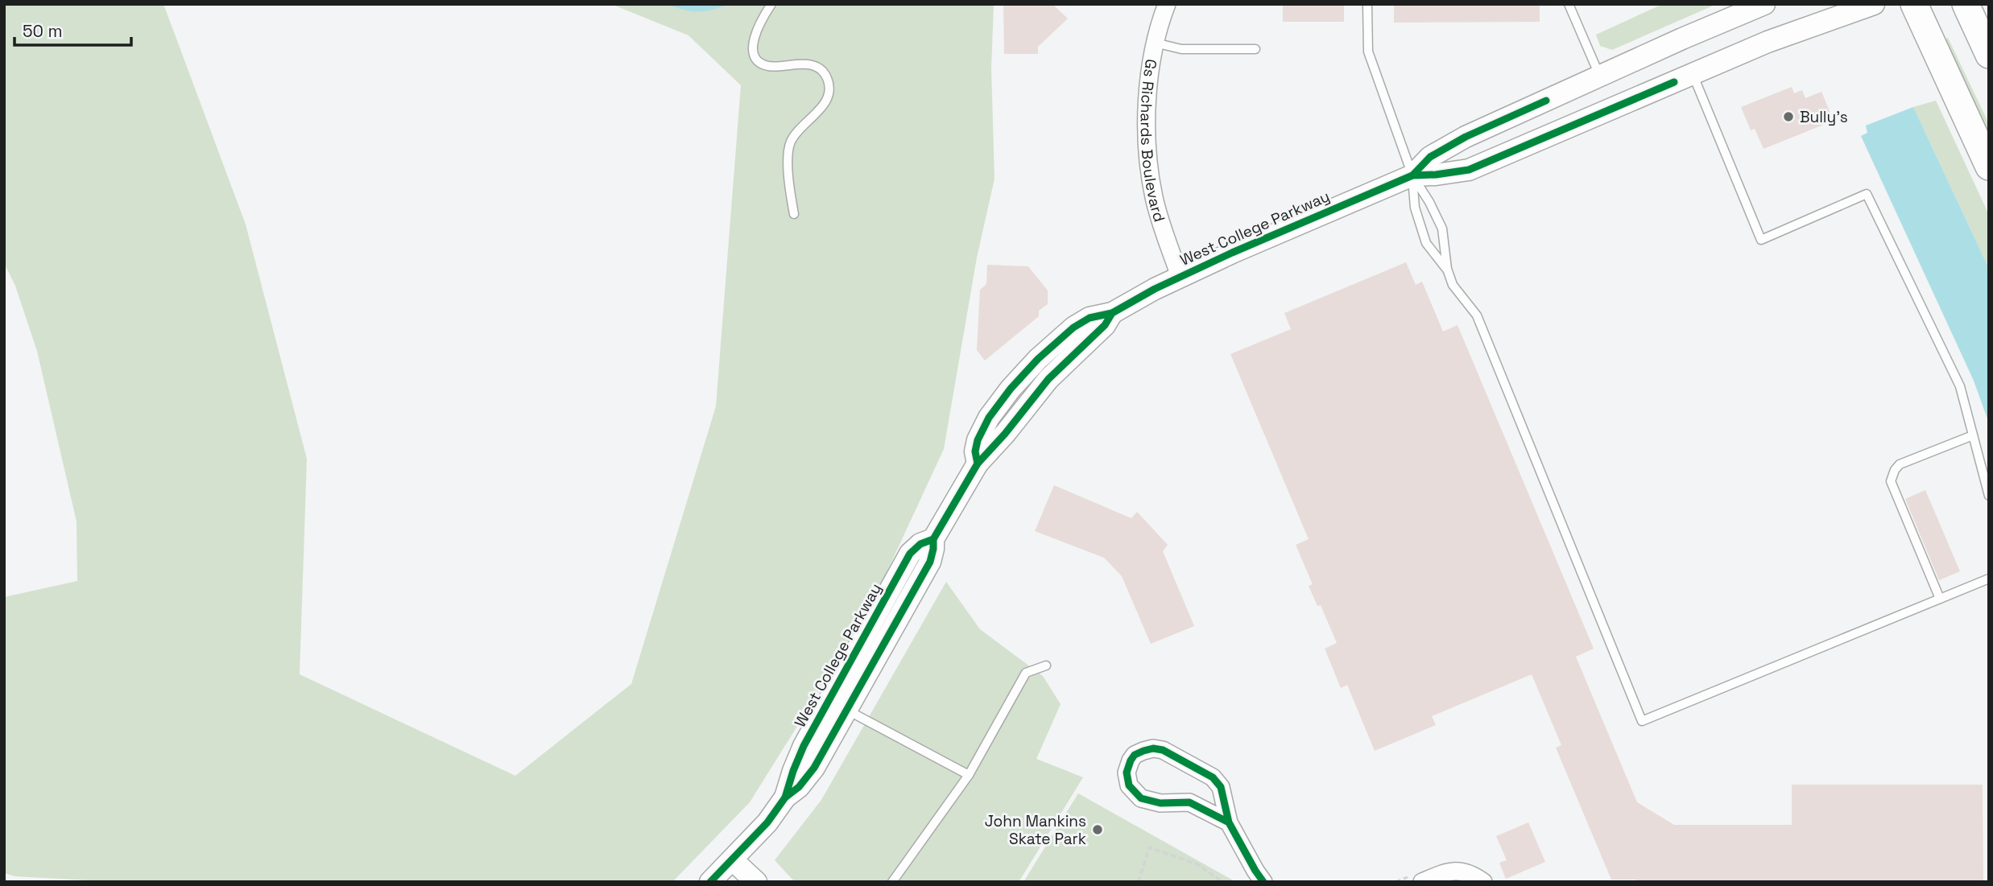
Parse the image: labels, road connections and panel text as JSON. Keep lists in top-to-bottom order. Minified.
{"streets":{"street":["Gs Richards Boulevard","West College Parkway"]},"crossings":[["Gs Richards Boulevard","West College Parkway"]],"places":["Bully's","John Mankins Skate Park"],"scale_bar":"50 m"}
